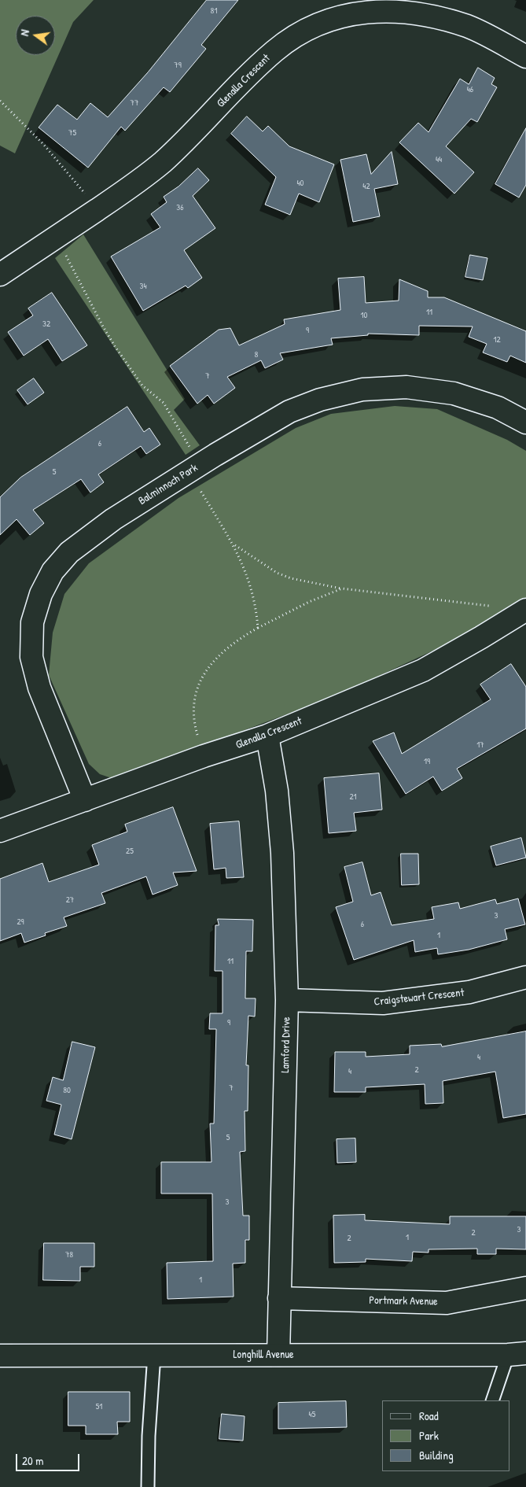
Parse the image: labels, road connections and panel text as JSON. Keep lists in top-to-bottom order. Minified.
{"streets":{"street":["Glenalla Crescent","Balminnoch Park","Craigstewart Crescent","Lamford Drive","Portmark Avenue","Longhill Avenue"]},"crossings":[["Glenalla Crescent","Balminnoch Park"],["Glenalla Crescent","Lamford Drive"],["Craigstewart Crescent","Lamford Drive"],["Lamford Drive","Portmark Avenue"],["Lamford Drive","Longhill Avenue"]],"house_numbers":["81","79","46","77","75","44","40","42","36","34","11","10","32","9","12","8","7","6","5","17","19","21","25","27","3","29","6","1","11","9","4","2","4","7","80","5","3","3","2","1","2","78","1","51","45"],"legend":["Road","Park","Building"],"scale_bar":"20 m","north":"left"}
